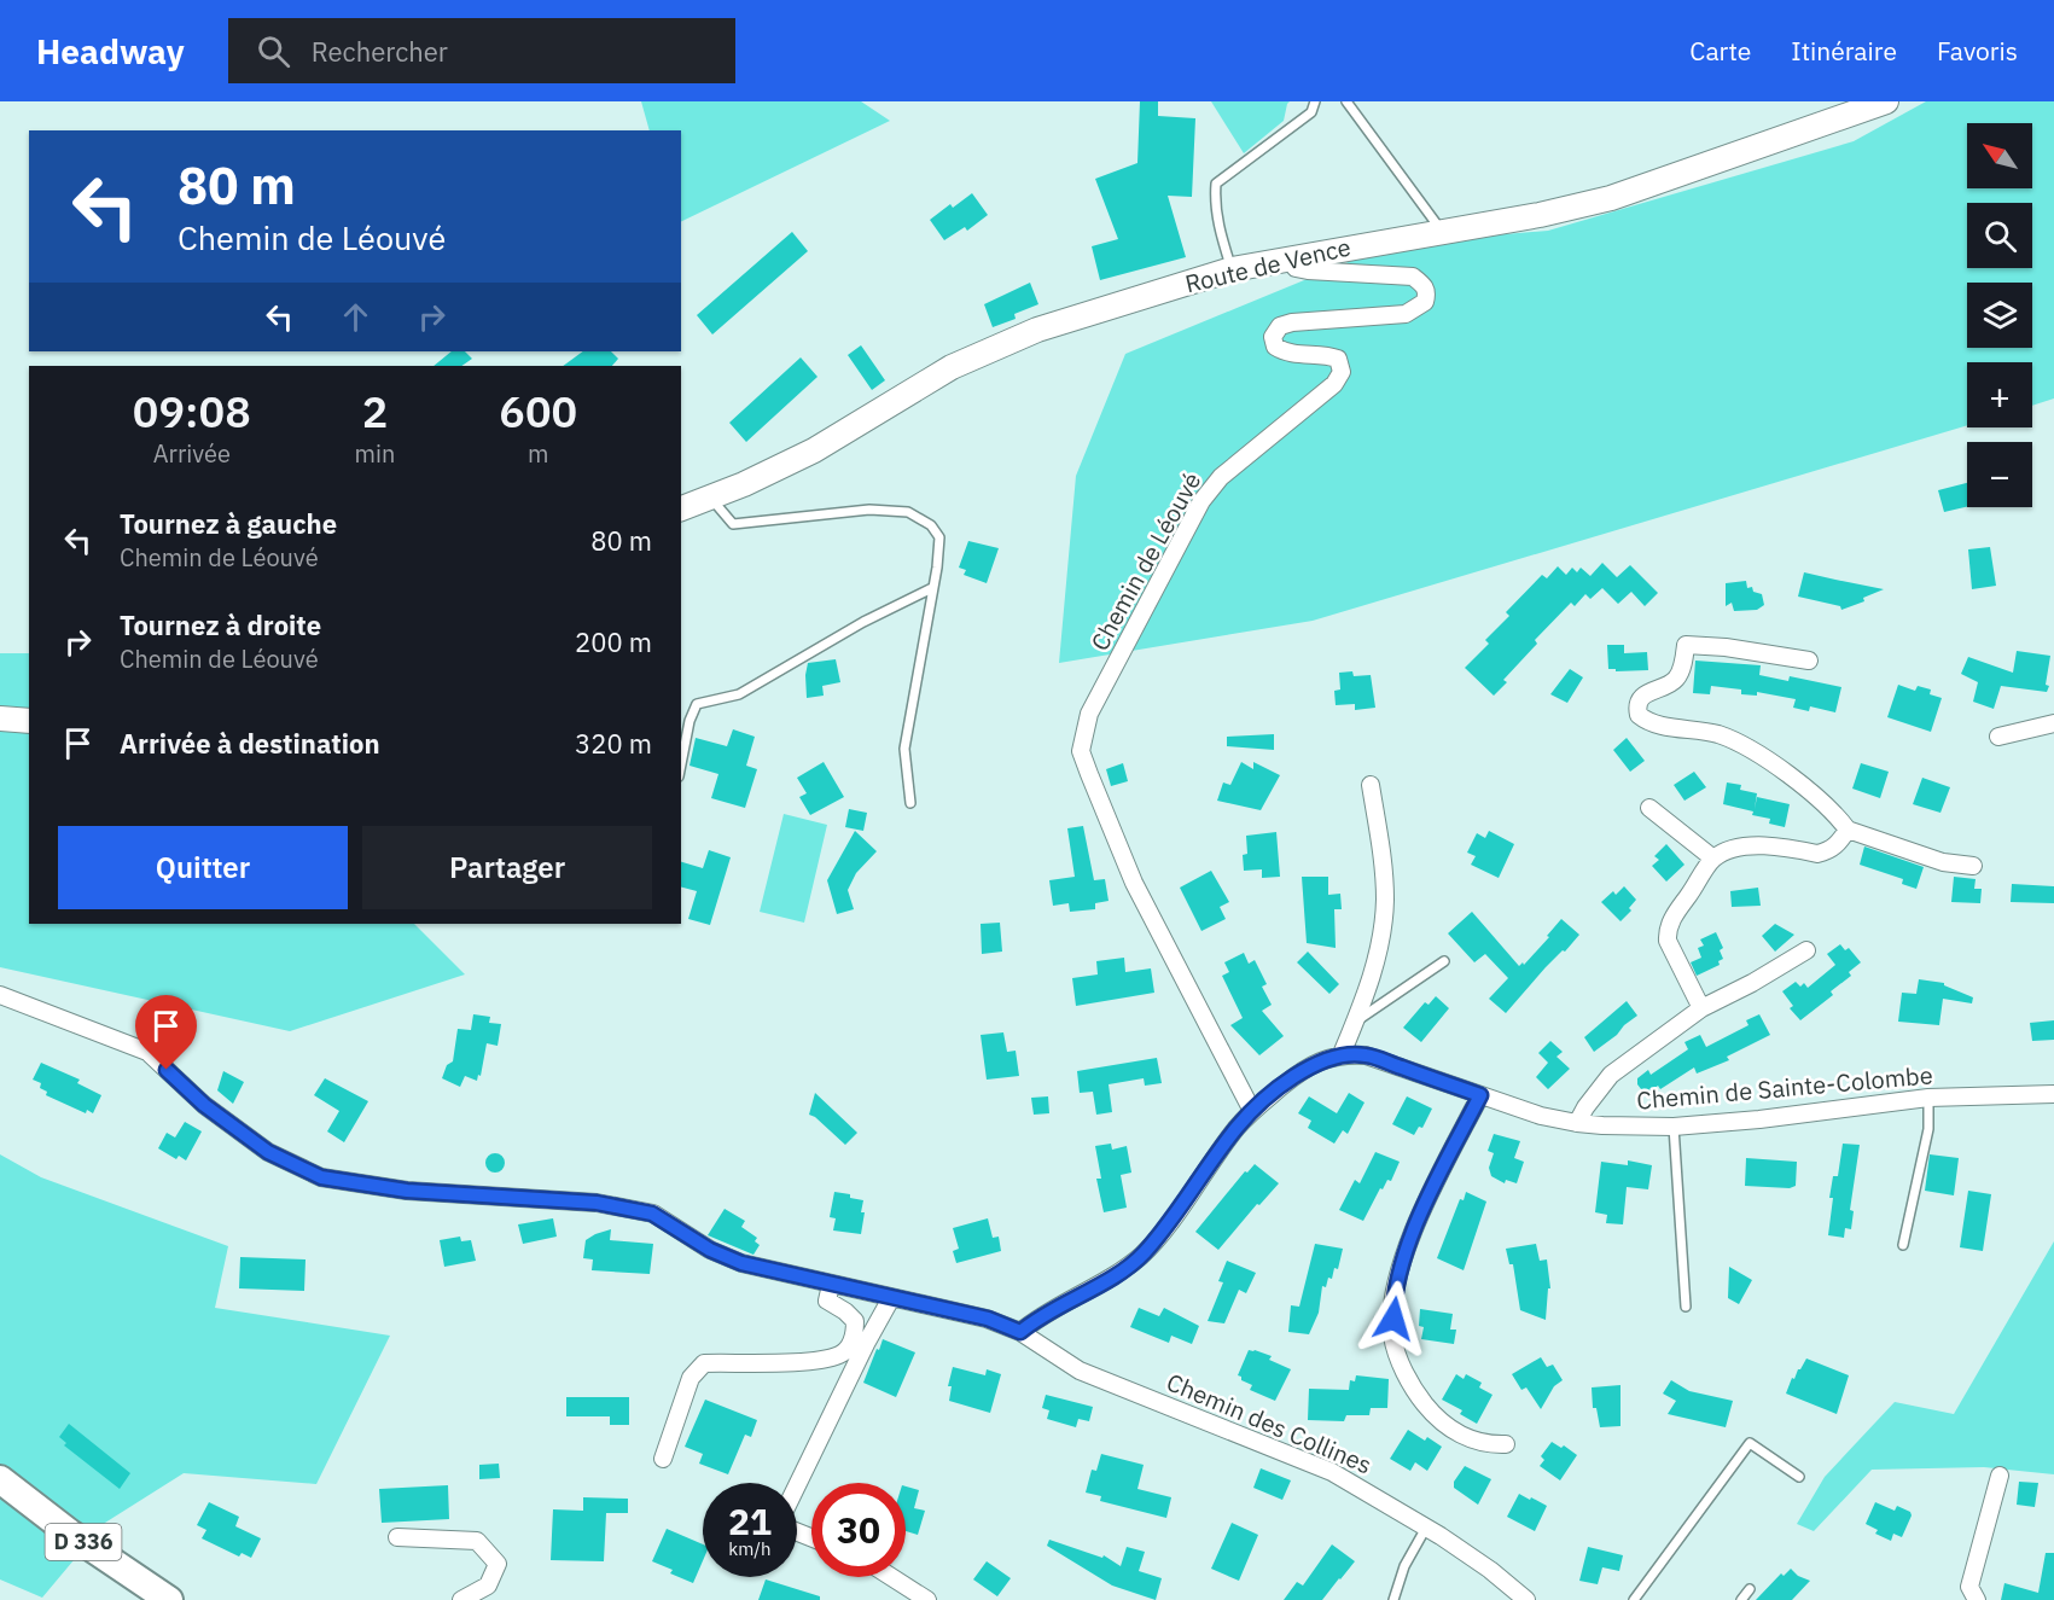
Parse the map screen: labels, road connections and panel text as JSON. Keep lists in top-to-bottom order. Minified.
{"streets":{"main road":["Route de Vence","D 336"],"street":["Chemin de Léouvé","Chemin de Sainte-Colombe","Chemin des Collines"]},"crossings":[["Route de Vence","Chemin de Léouvé"]],"north":"top left","page":{"header":"Headway","search":"Rechercher","nav":["Carte","Itinéraire","Favoris"],"map_buttons":["+","−"],"turn":["80 m","Chemin de Léouvé"],"eta":["09:08","Arrivée","2","min","600","m"],"list":[{"name":"Tournez à gauche","note":"Chemin de Léouvé","value":"80 m"},{"name":"Tournez à droite","note":"Chemin de Léouvé","value":"200 m"},{"name":"Arrivée à destination","value":"320 m"}],"buttons":["Quitter","Partager"],"speed":"21 km/h","limit":"30"}}
